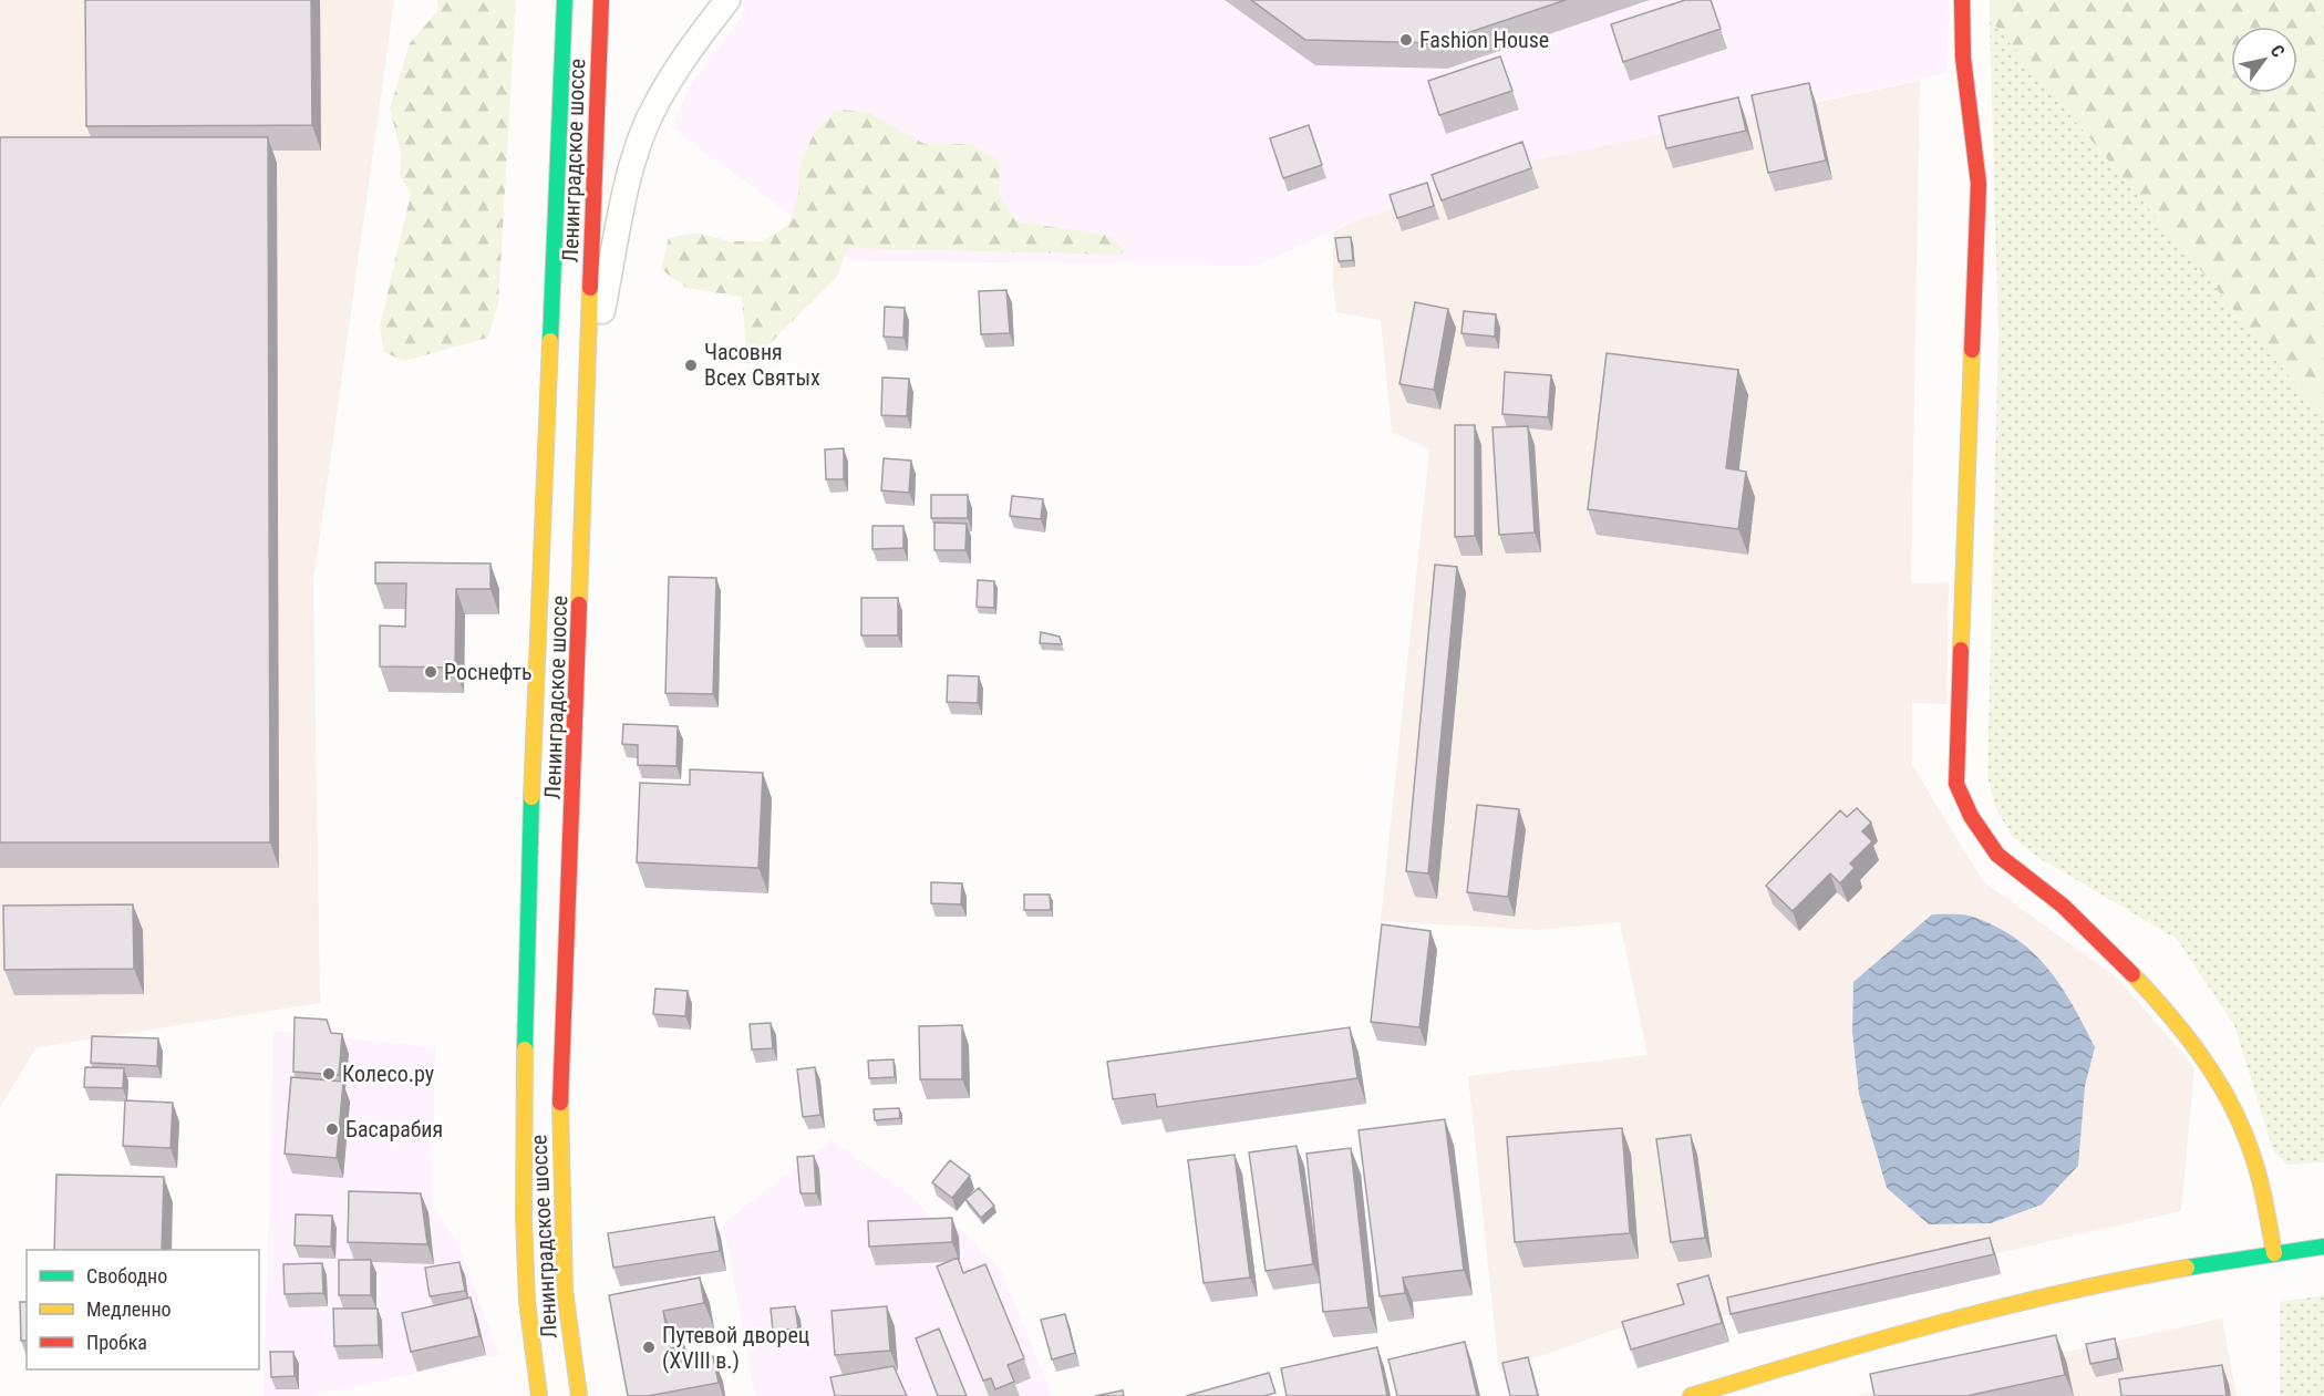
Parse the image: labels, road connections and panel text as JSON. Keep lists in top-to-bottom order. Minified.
{"streets":{"main road":["Ленинградское шоссе"]},"places":["Fashion House","Часовня Всех Святых","Роснефть","Колесо.ру","Басарабия","Путевой дворец (XVIII в.)"],"legend":["Свободно","Медленно","Пробка"],"north":"top right"}
